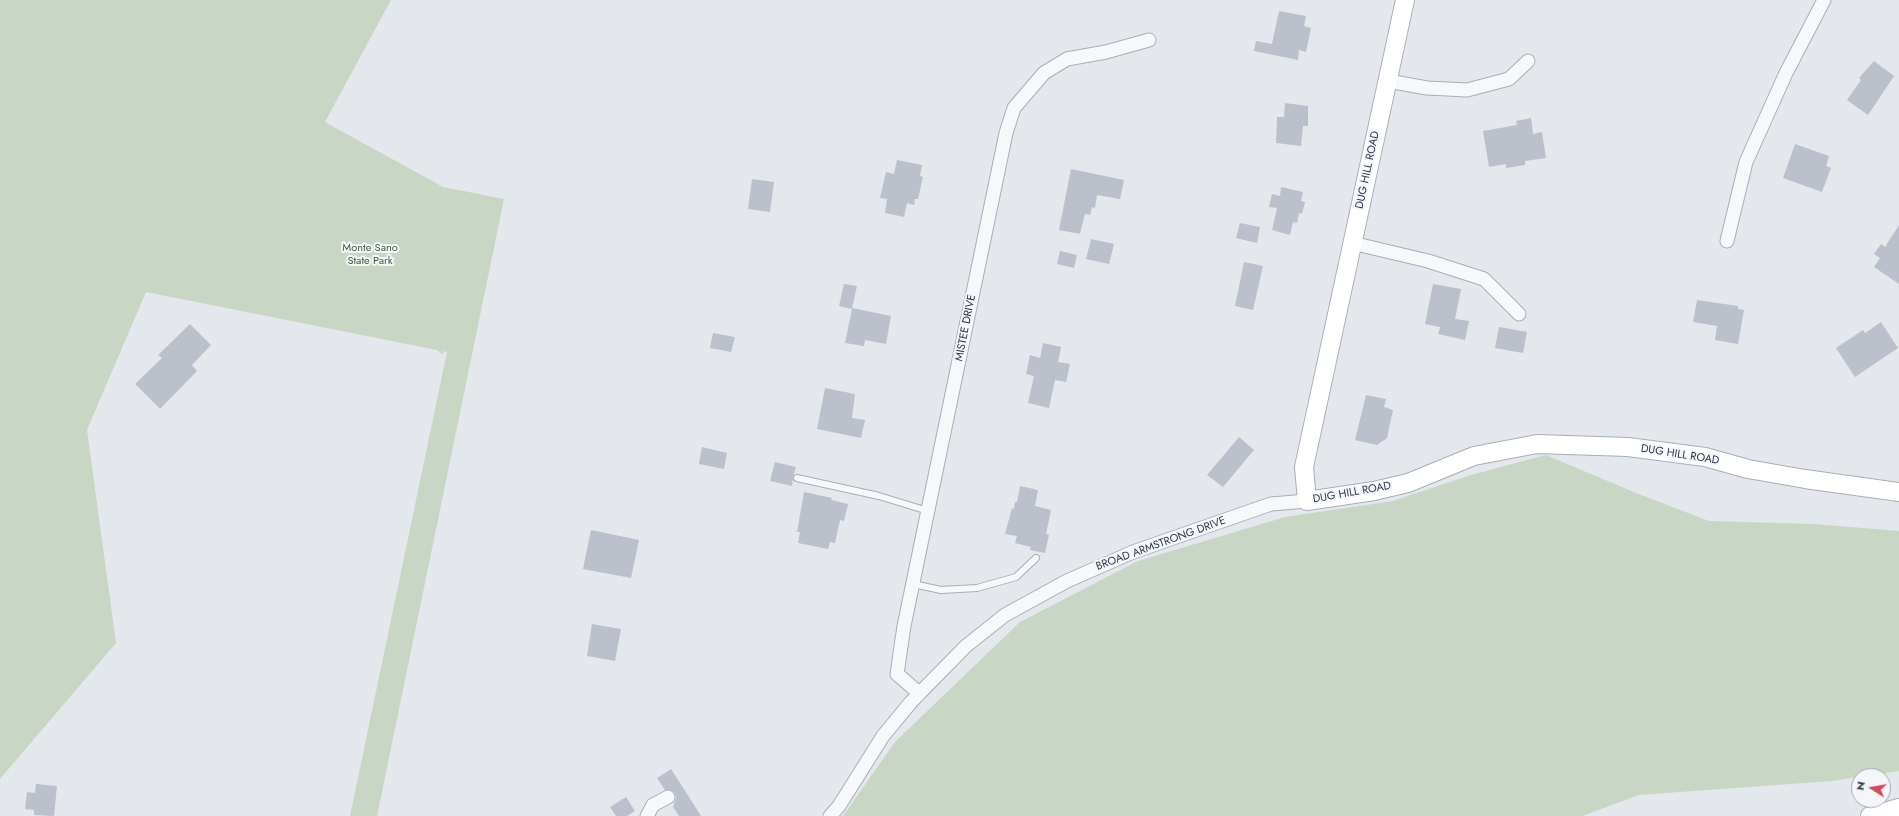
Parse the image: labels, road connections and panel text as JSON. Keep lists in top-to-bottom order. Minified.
{"streets":{"street":["DUG HILL ROAD","MISTEE DRIVE","BROAD ARMSTRONG DRIVE"]},"crossings":[["DUG HILL ROAD","BROAD ARMSTRONG DRIVE"],["MISTEE DRIVE","BROAD ARMSTRONG DRIVE"]],"parks":["Monte Sano State Park"],"north":"left"}
